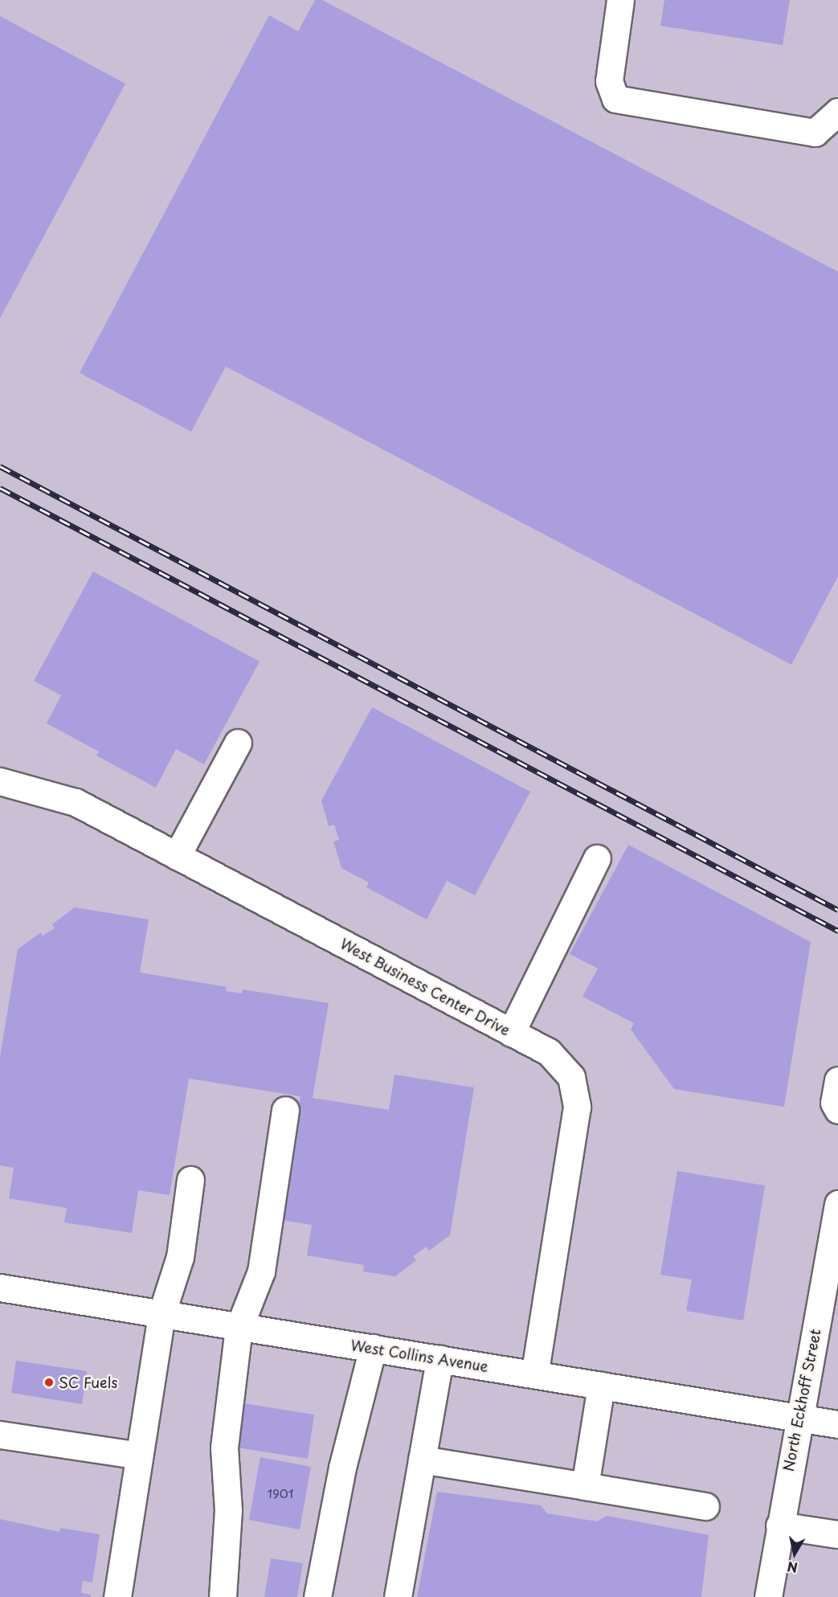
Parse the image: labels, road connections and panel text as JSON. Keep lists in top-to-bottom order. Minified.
{"streets":{"street":["West Business Center Drive","West Collins Avenue","North Eckhoff Street"]},"crossings":[["West Business Center Drive","West Collins Avenue"],["West Collins Avenue","North Eckhoff Street"]],"places":["SC Fuels"],"house_numbers":["1901"],"north":"bottom"}
